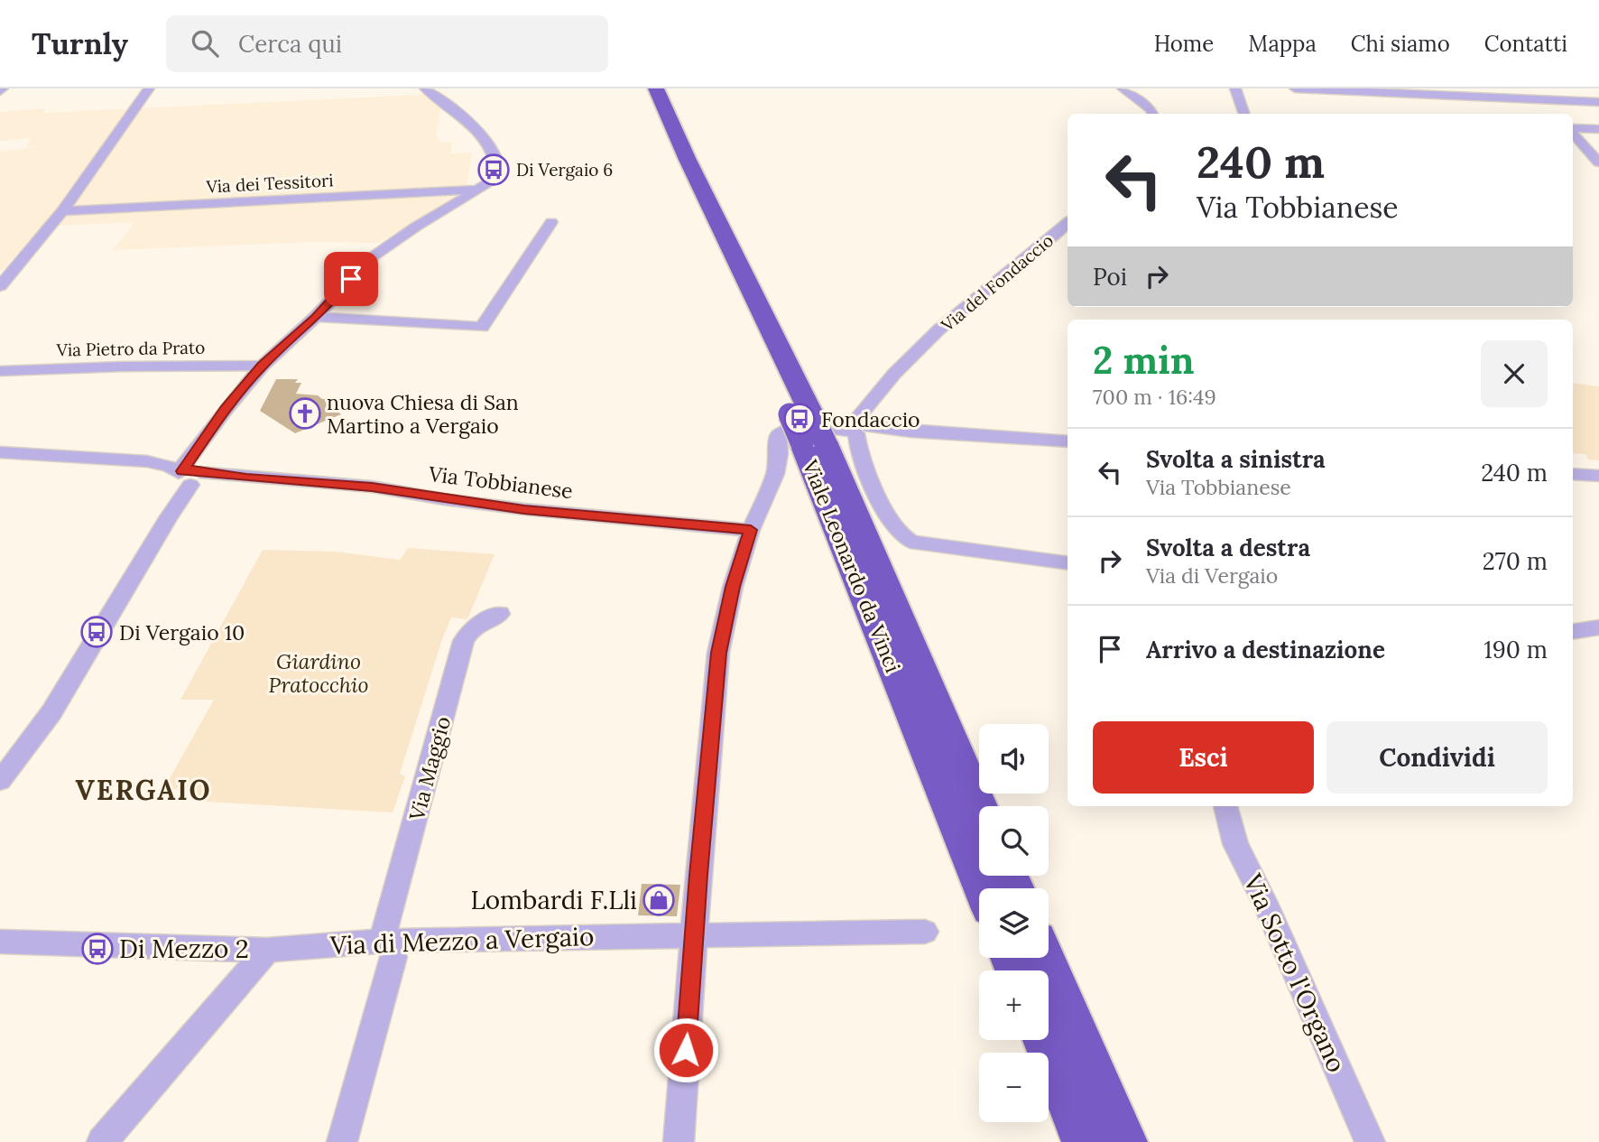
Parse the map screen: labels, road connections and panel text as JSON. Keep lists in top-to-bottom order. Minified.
{"streets":{"highway":["Viale Leonardo da Vinci"],"street":["Via dei Tessitori","Via del Fondaccio","Via Pietro da Prato","Via Tobbianese","Via Maggio","Via di Mezzo a Vergaio","Via Sotto l'Organo"]},"crossings":[["Via del Fondaccio","Viale Leonardo da Vinci"],["Via Maggio","Via di Mezzo a Vergaio"]],"districts":["VERGAIO"],"parks":["Giardino Pratocchio"],"places":{"bus stop":["Di Vergaio 6","Fondaccio","Di Vergaio 10","Di Mezzo 2"],"church":["nuova Chiesa di San Martino a Vergaio"],"shop":["Lombardi F.Lli"]},"page":{"header":"Turnly","search":"Cerca qui","nav":["Home","Mappa","Chi siamo","Contatti"],"turn":["240 m","Via Tobbianese"],"then":"Poi","heading":["2 min","700 m · 16:49"],"list":[{"name":"Svolta a sinistra","note":"Via Tobbianese","value":"240 m"},{"name":"Svolta a destra","note":"Via di Vergaio","value":"270 m"},{"name":"Arrivo a destinazione","value":"190 m"}],"buttons":["Esci","Condividi"],"map_buttons":["+","−"]}}
